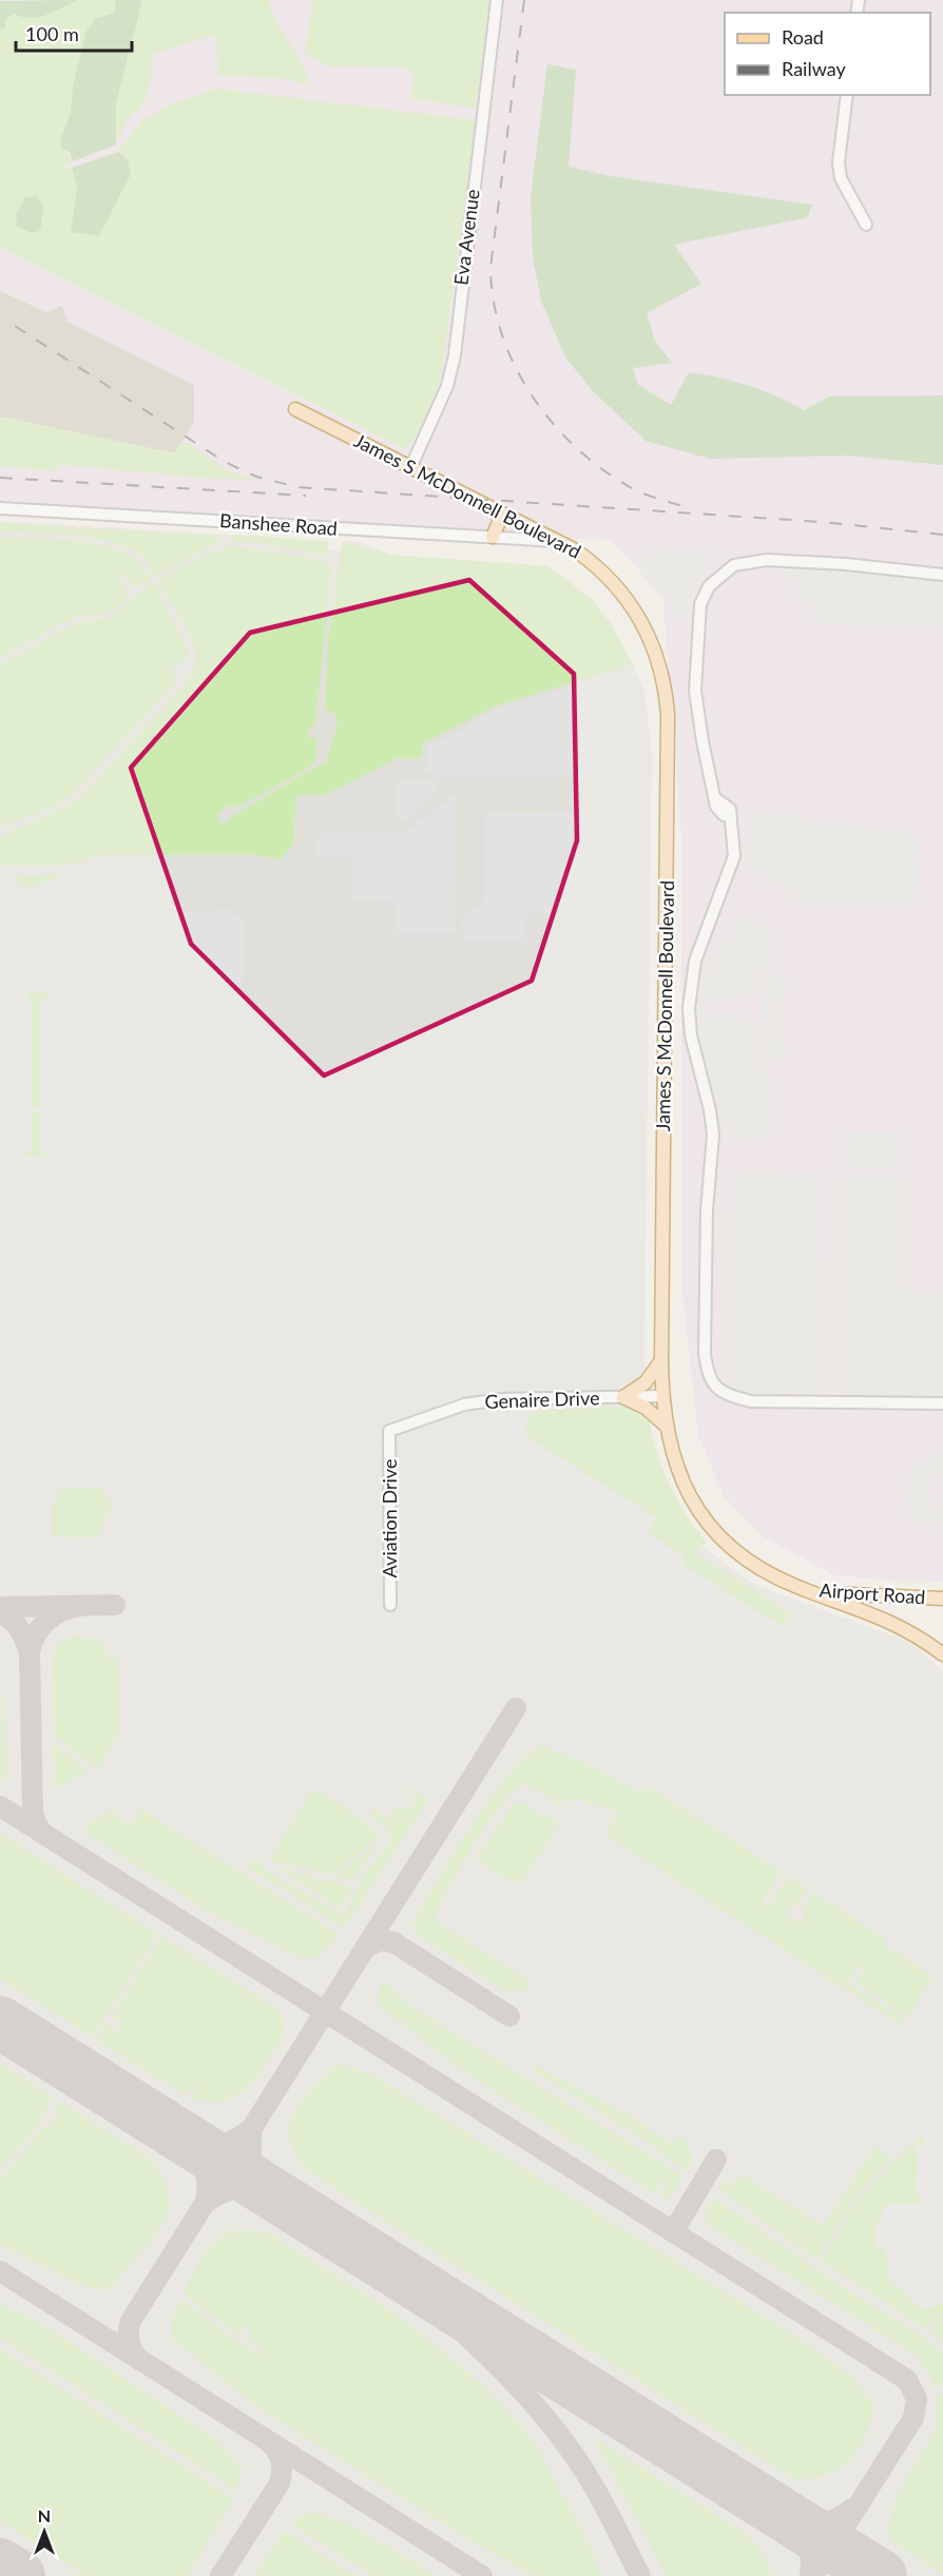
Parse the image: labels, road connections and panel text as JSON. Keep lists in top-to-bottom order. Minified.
{"streets":{"main road":["James S McDonnell Boulevard","Airport Road"],"street":["Eva Avenue","Banshee Road","Genaire Drive","Aviation Drive"]},"crossings":[["Eva Avenue","James S McDonnell Boulevard"],["James S McDonnell Boulevard","Banshee Road"],["James S McDonnell Boulevard","Genaire Drive"],["James S McDonnell Boulevard","Airport Road"],["Genaire Drive","Aviation Drive"]],"legend":["Road","Railway"],"scale_bar":"100 m","north":"top"}
